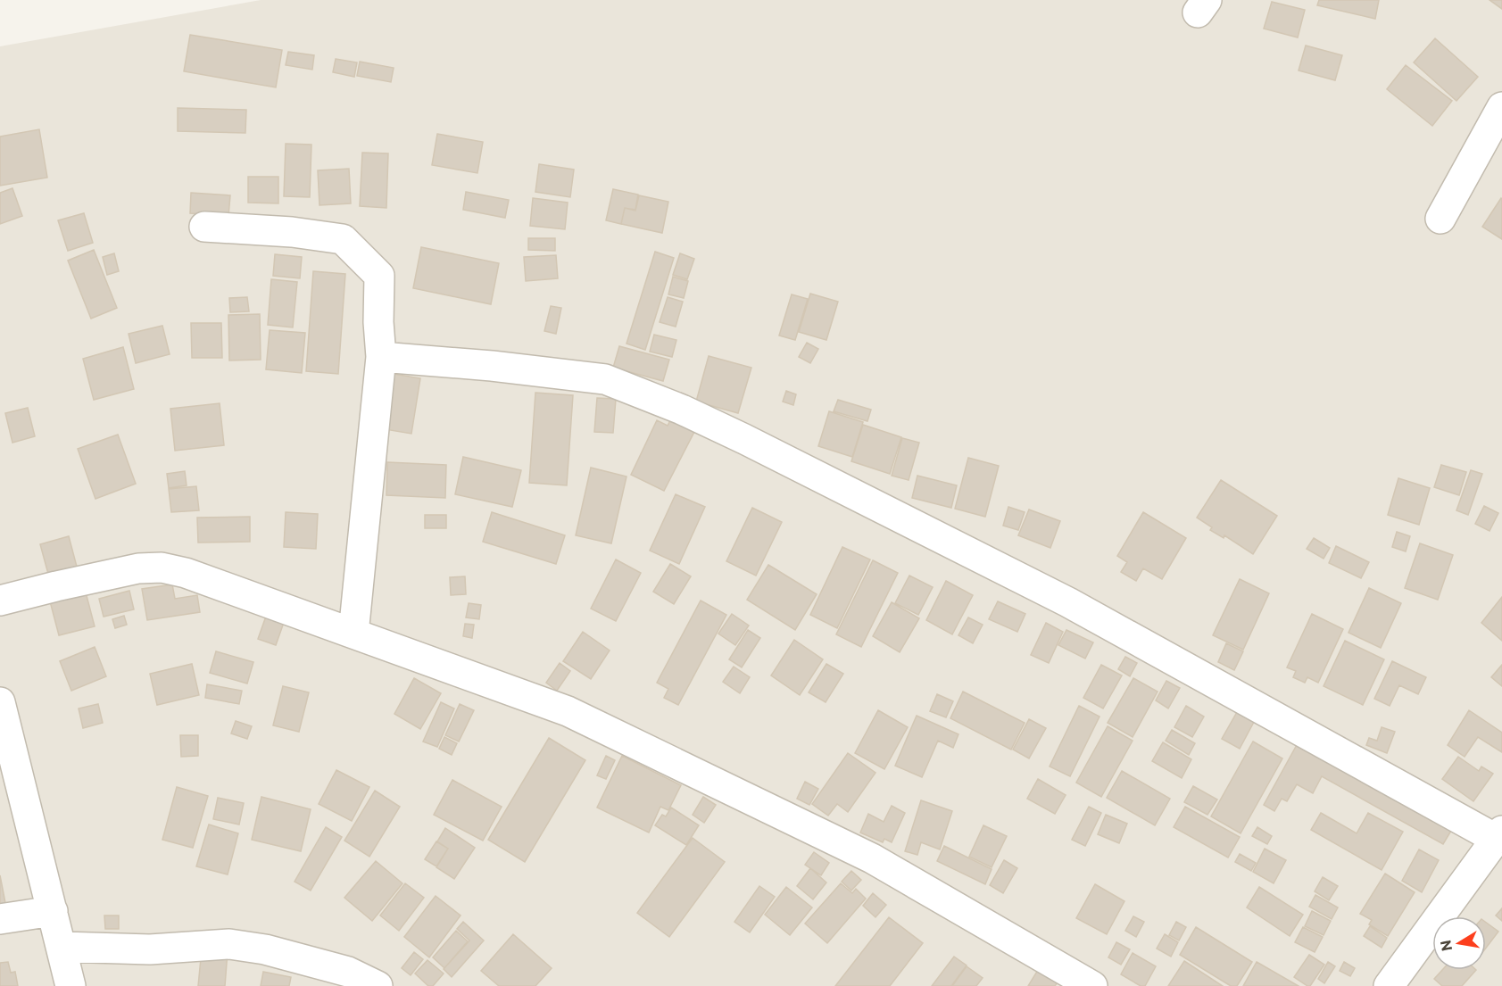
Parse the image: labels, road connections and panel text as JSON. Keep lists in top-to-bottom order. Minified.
{"north":"left"}
